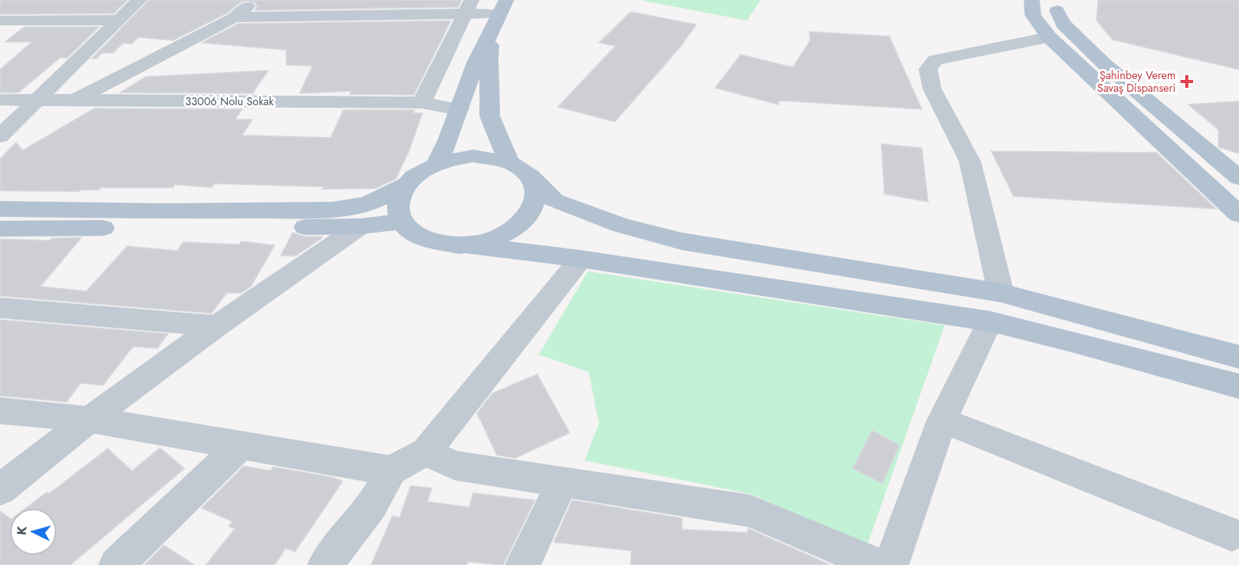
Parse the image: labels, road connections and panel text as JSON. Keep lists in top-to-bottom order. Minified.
{"streets":{"street":["33006 Nolu Sokak"]},"places":{"health":["Şahinbey Verem Savaş Dispanseri"]},"north":"left"}
